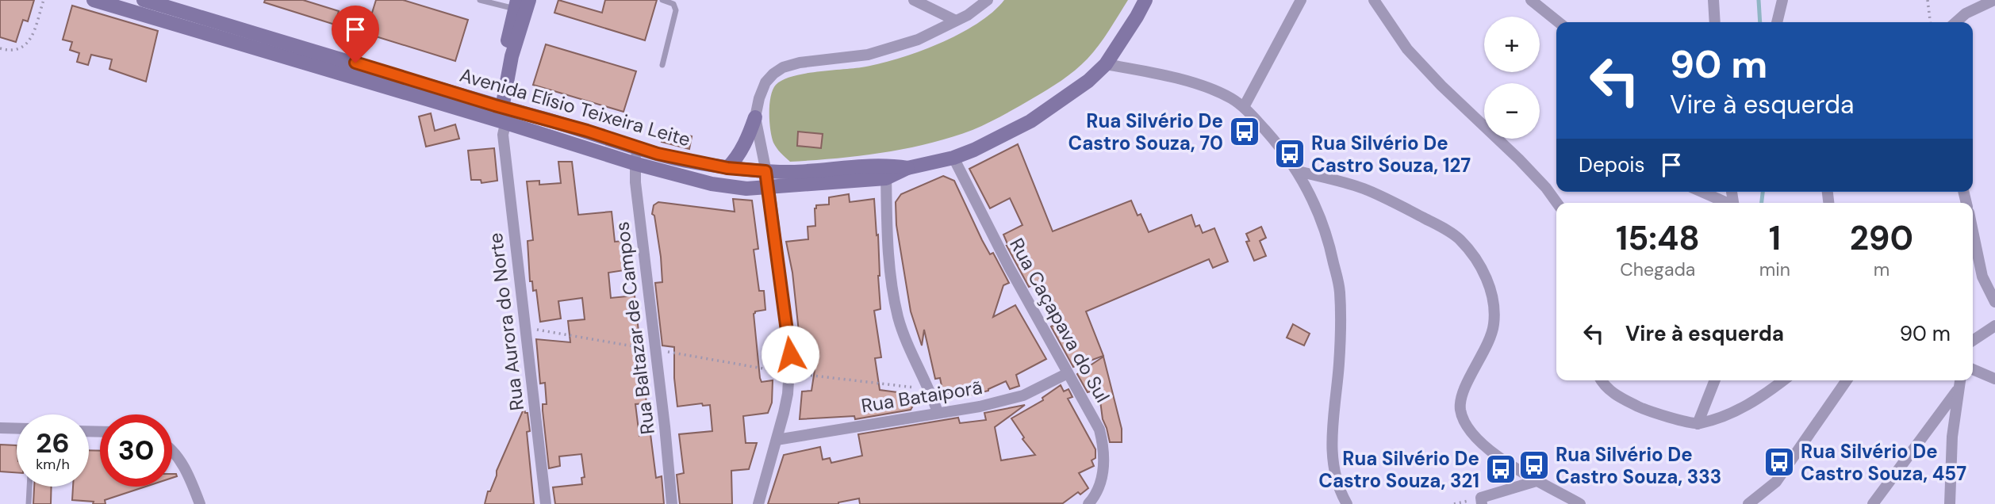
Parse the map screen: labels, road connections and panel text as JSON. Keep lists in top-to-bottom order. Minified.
{"streets":{"main road":["Avenida Elísio Teixeira Leite"],"street":["Rua Caçapava do Sul","Rua Aurora do Norte","Rua Baltazar de Campos","Rua Bataiporã"]},"crossings":[["Avenida Elísio Teixeira Leite","Rua Caçapava do Sul"],["Avenida Elísio Teixeira Leite","Rua Aurora do Norte"],["Avenida Elísio Teixeira Leite","Rua Baltazar de Campos"],["Rua Caçapava do Sul","Rua Bataiporã"]],"places":{"bus stop":["Rua Silvério De Castro Souza, 70","Rua Silvério De Castro Souza, 127","Rua Silvério De Castro Souza, 457","Rua Silvério De Castro Souza, 333","Rua Silvério De Castro Souza, 321"]},"page":{"map_buttons":["+","−"],"turn":["90 m","Vire à esquerda"],"then":"Depois","eta":["15:48","Chegada","1","min","290","m"],"list":[{"name":"Vire à esquerda","value":"90 m"}],"speed":"26 km/h","limit":"30"}}
